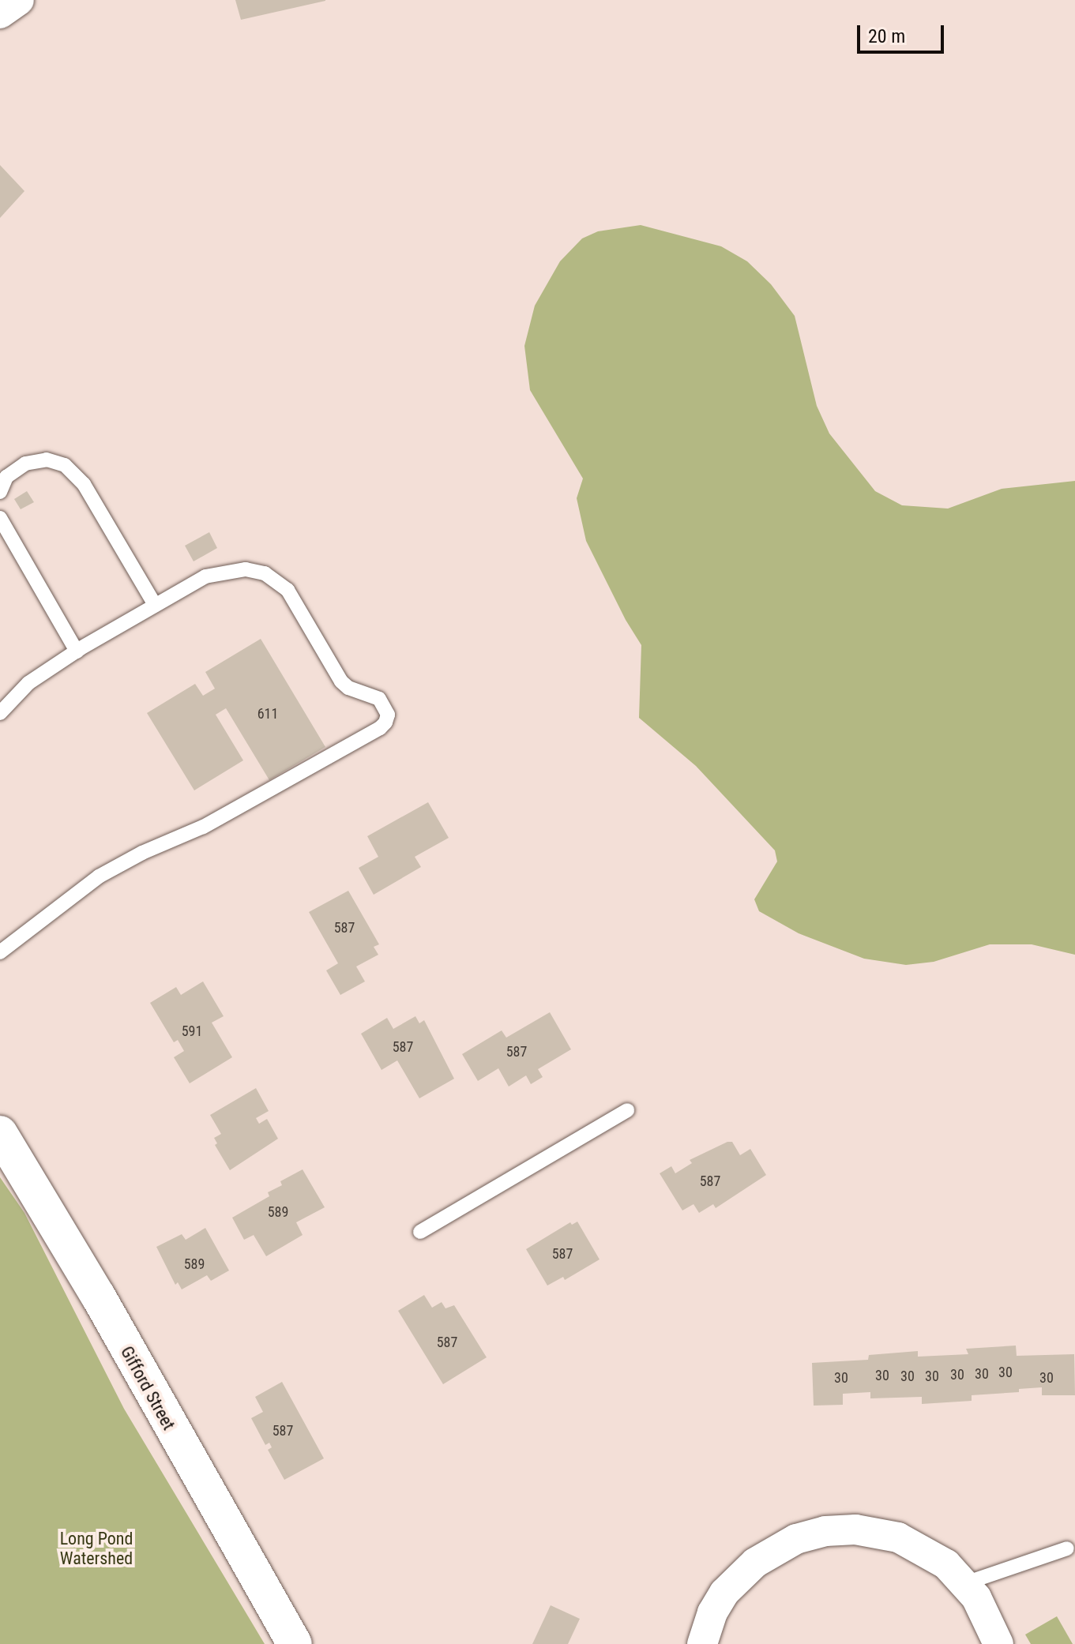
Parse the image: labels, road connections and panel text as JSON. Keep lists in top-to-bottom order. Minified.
{"streets":{"main road":["Gifford Street"]},"parks":["Long Pond Watershed"],"house_numbers":["611","587","591","587","587","587","589","587","589","587","30","30","30","30","30","30","30","30","587"],"scale_bar":"20 m"}
